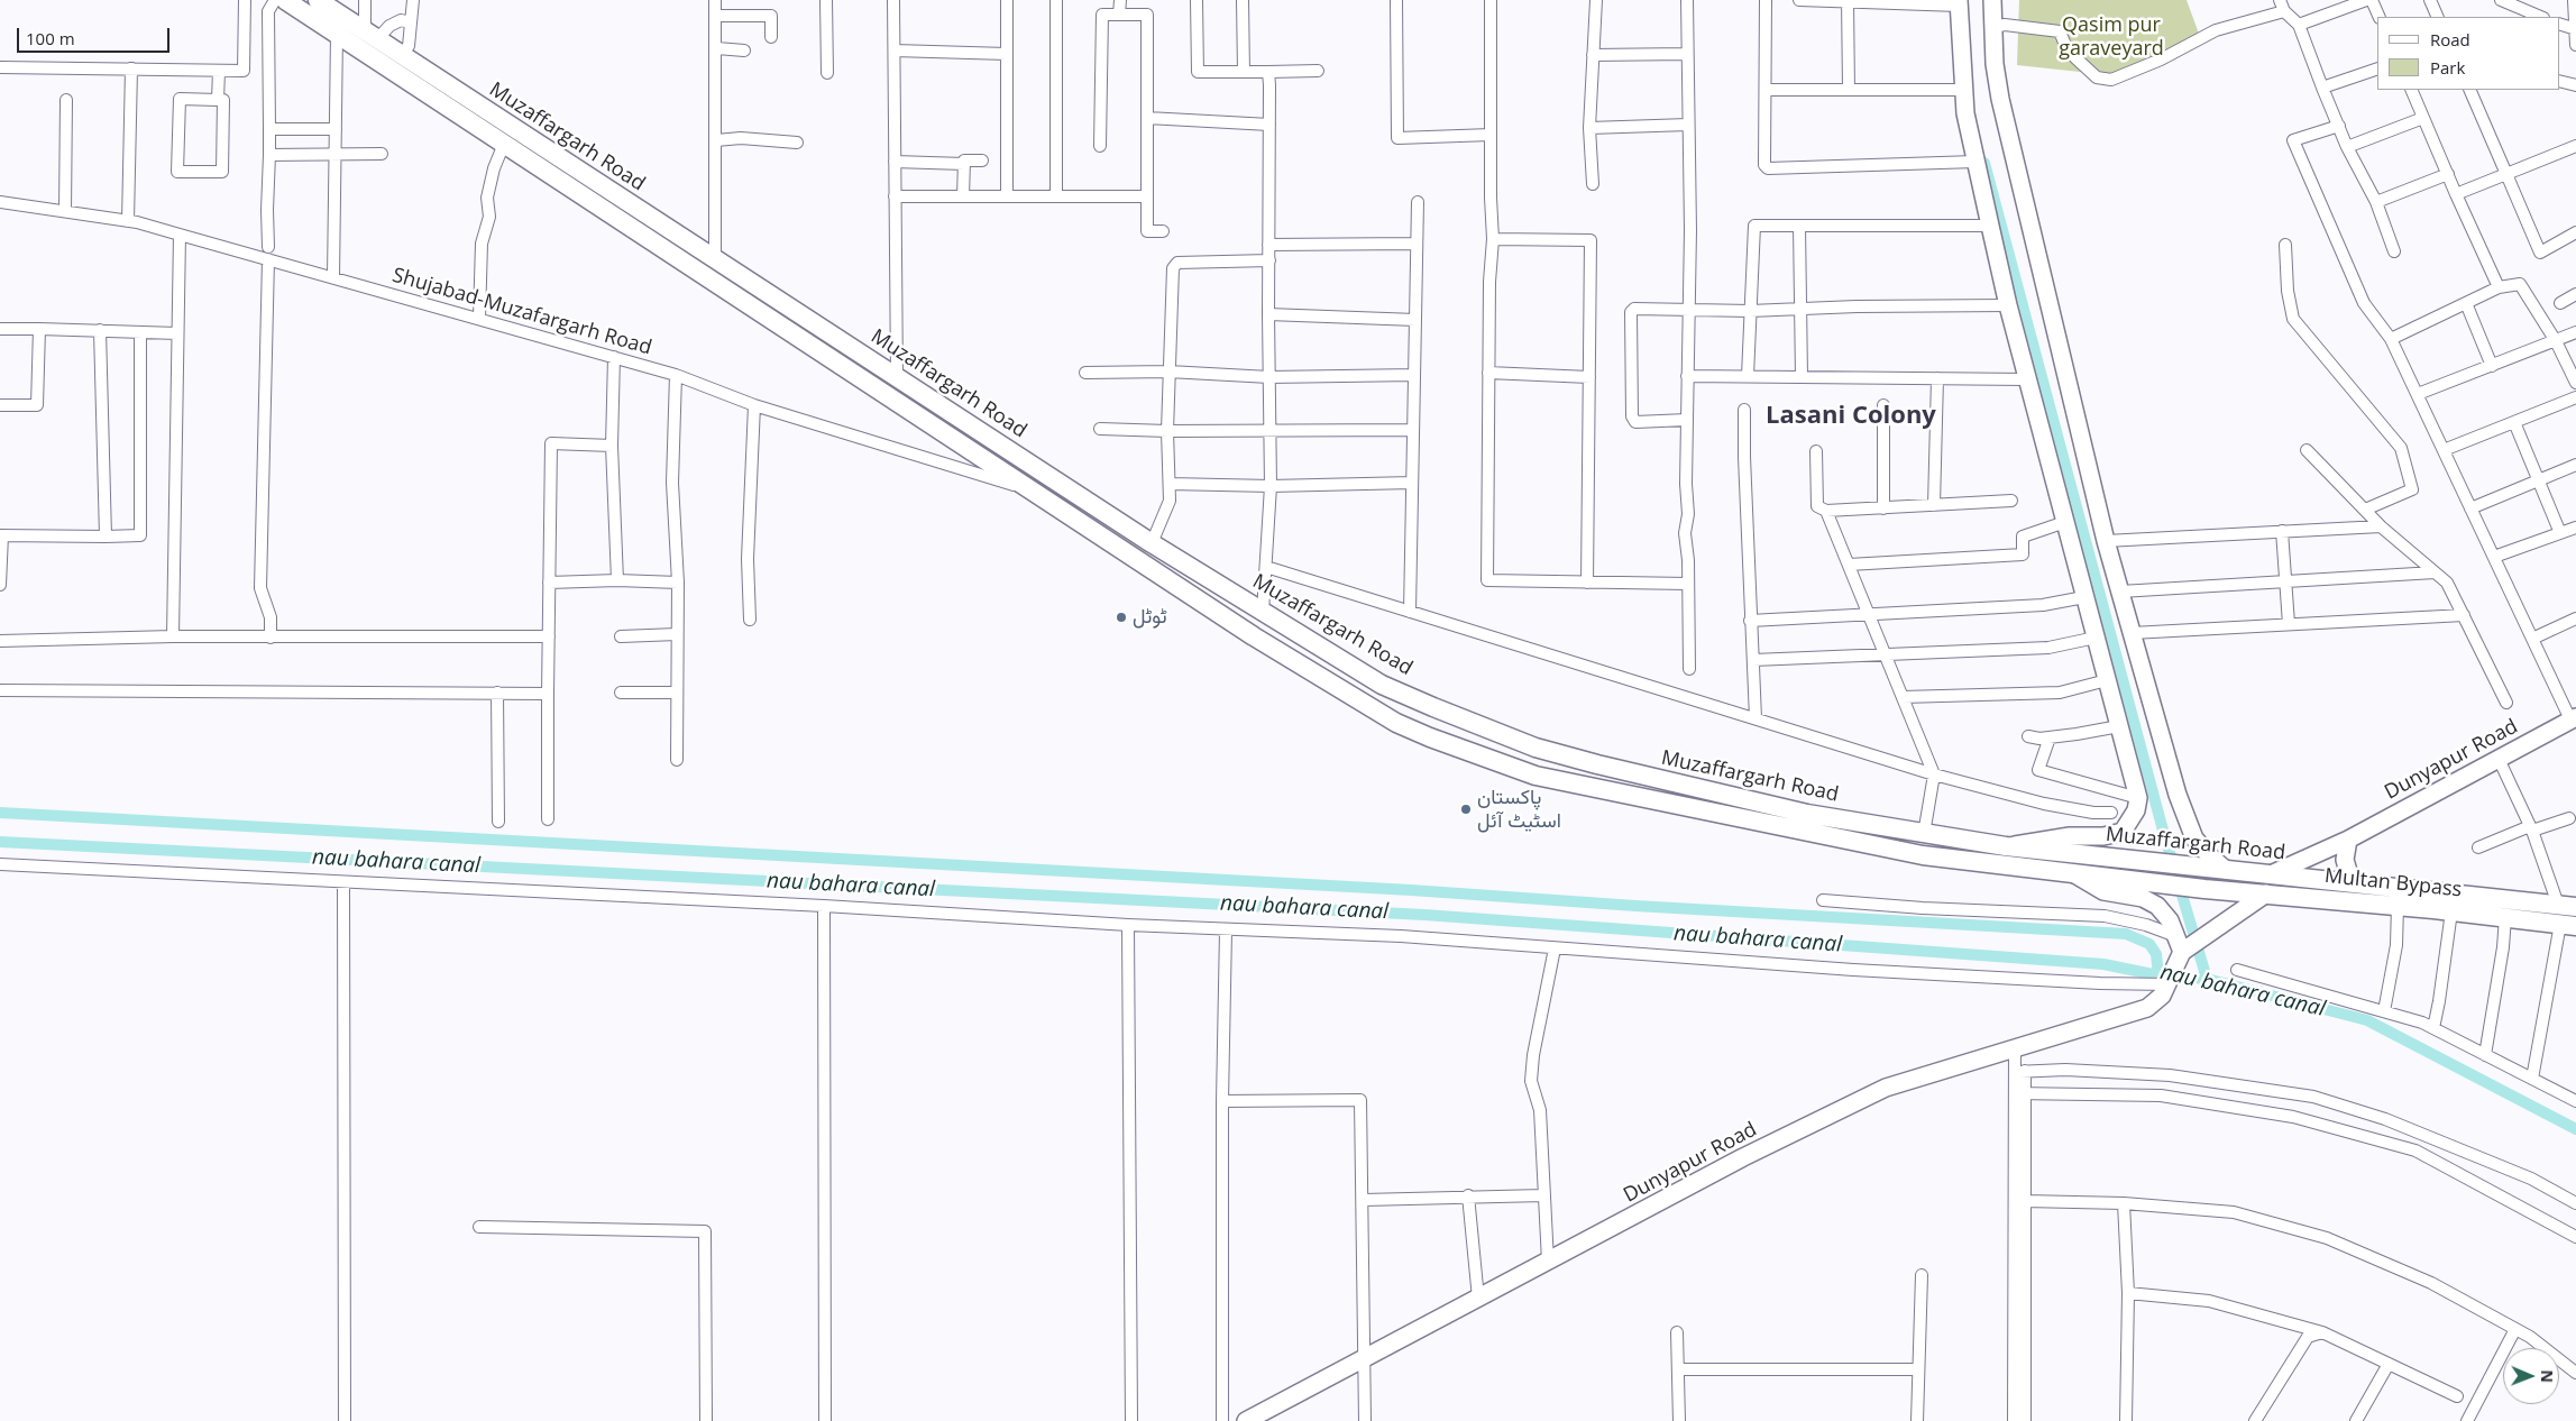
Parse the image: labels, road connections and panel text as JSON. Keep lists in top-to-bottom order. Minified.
{"streets":{"main road":["Muzaffargarh Road","Dunyapur Road","Multan Bypass"],"street":["Shujabad-Muzafargarh Road"]},"crossings":[["Muzaffargarh Road","Shujabad-Muzafargarh Road"],["Muzaffargarh Road","Dunyapur Road"],["Muzaffargarh Road","Multan Bypass"]],"districts":["Lasani Colony"],"water":["nau bahara canal"],"parks":["Qasim pur garaveyard"],"places":["ٹوٹل","پاکستان اسٹیٹ آئل"],"legend":["Road","Park"],"scale_bar":"100 m","north":"right"}
